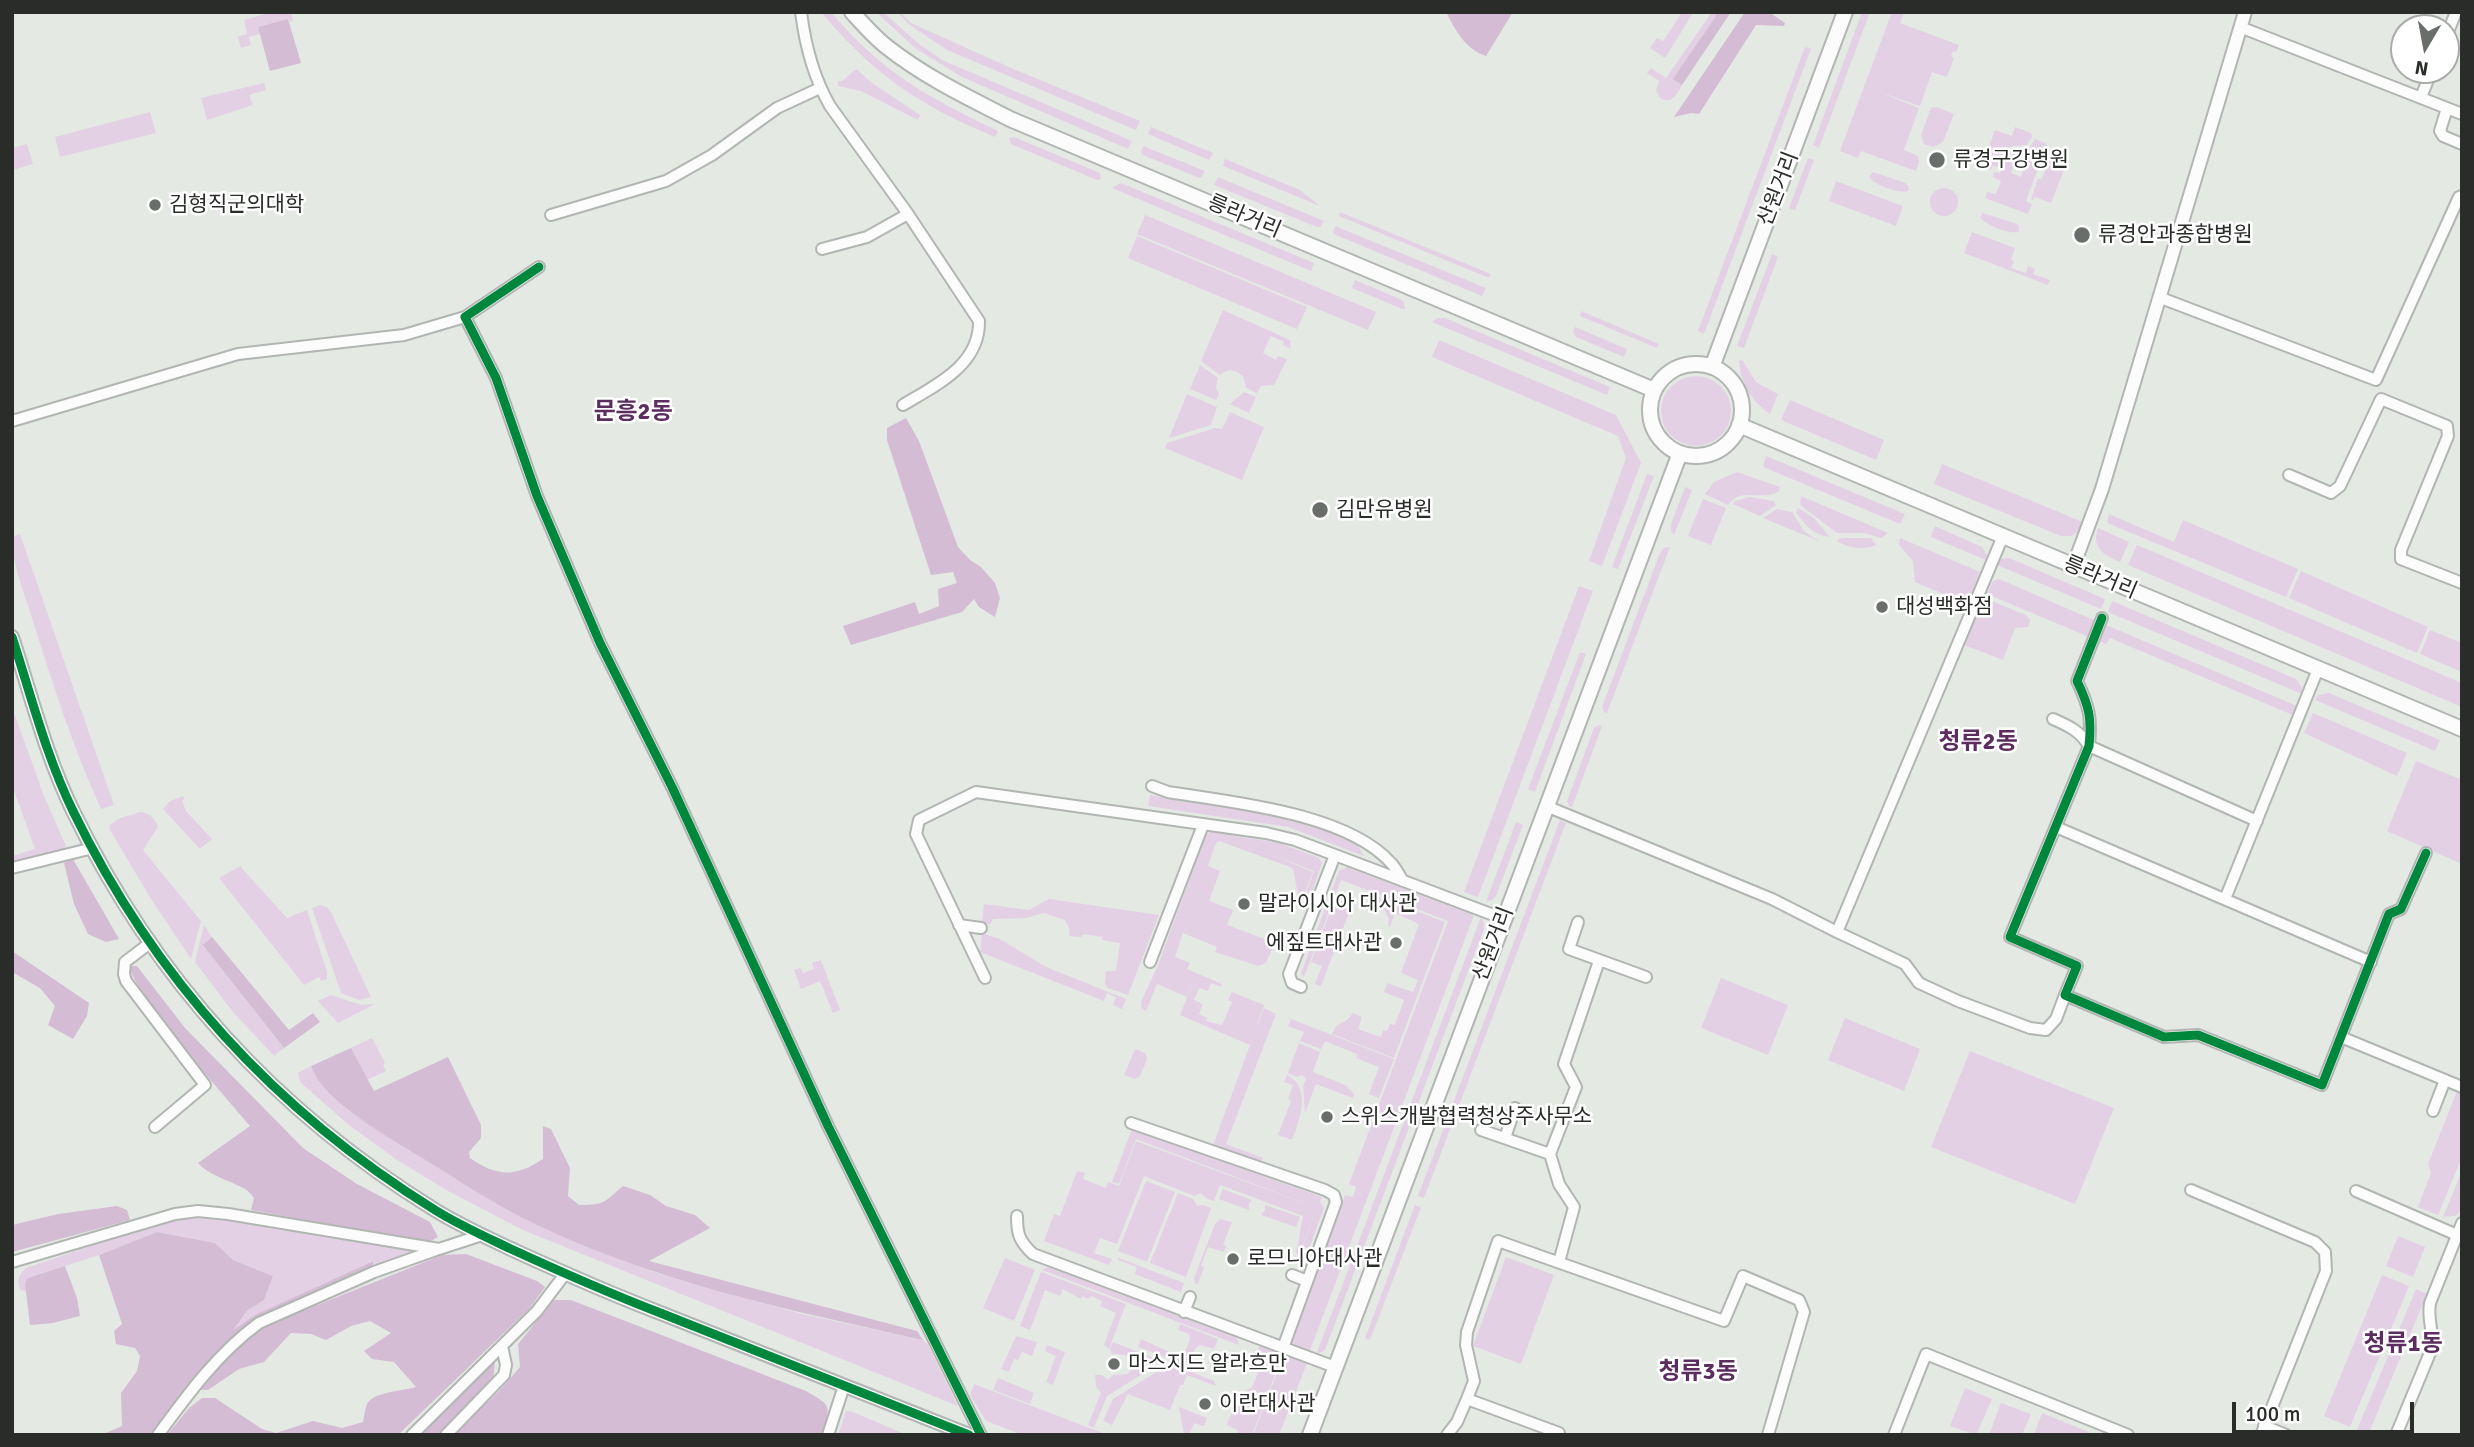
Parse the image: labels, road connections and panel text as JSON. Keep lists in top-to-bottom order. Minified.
{"streets":{"main road":["산원거리","릉라거리"]},"crossings":[["산원거리","릉라거리"]],"districts":["문흥2동","청류2동","청류1동","청류3동"],"places":["류경구강병원","김형직군의대학","류경안과종합병원","김만유병원","대성백화점","말라이시아 대사관","에짚트대사관","스위스개발협력청상주사무소","로므니아대사관","마스지드 알라흐만","이란대사관"],"scale_bar":"100 m","north":"bottom"}
